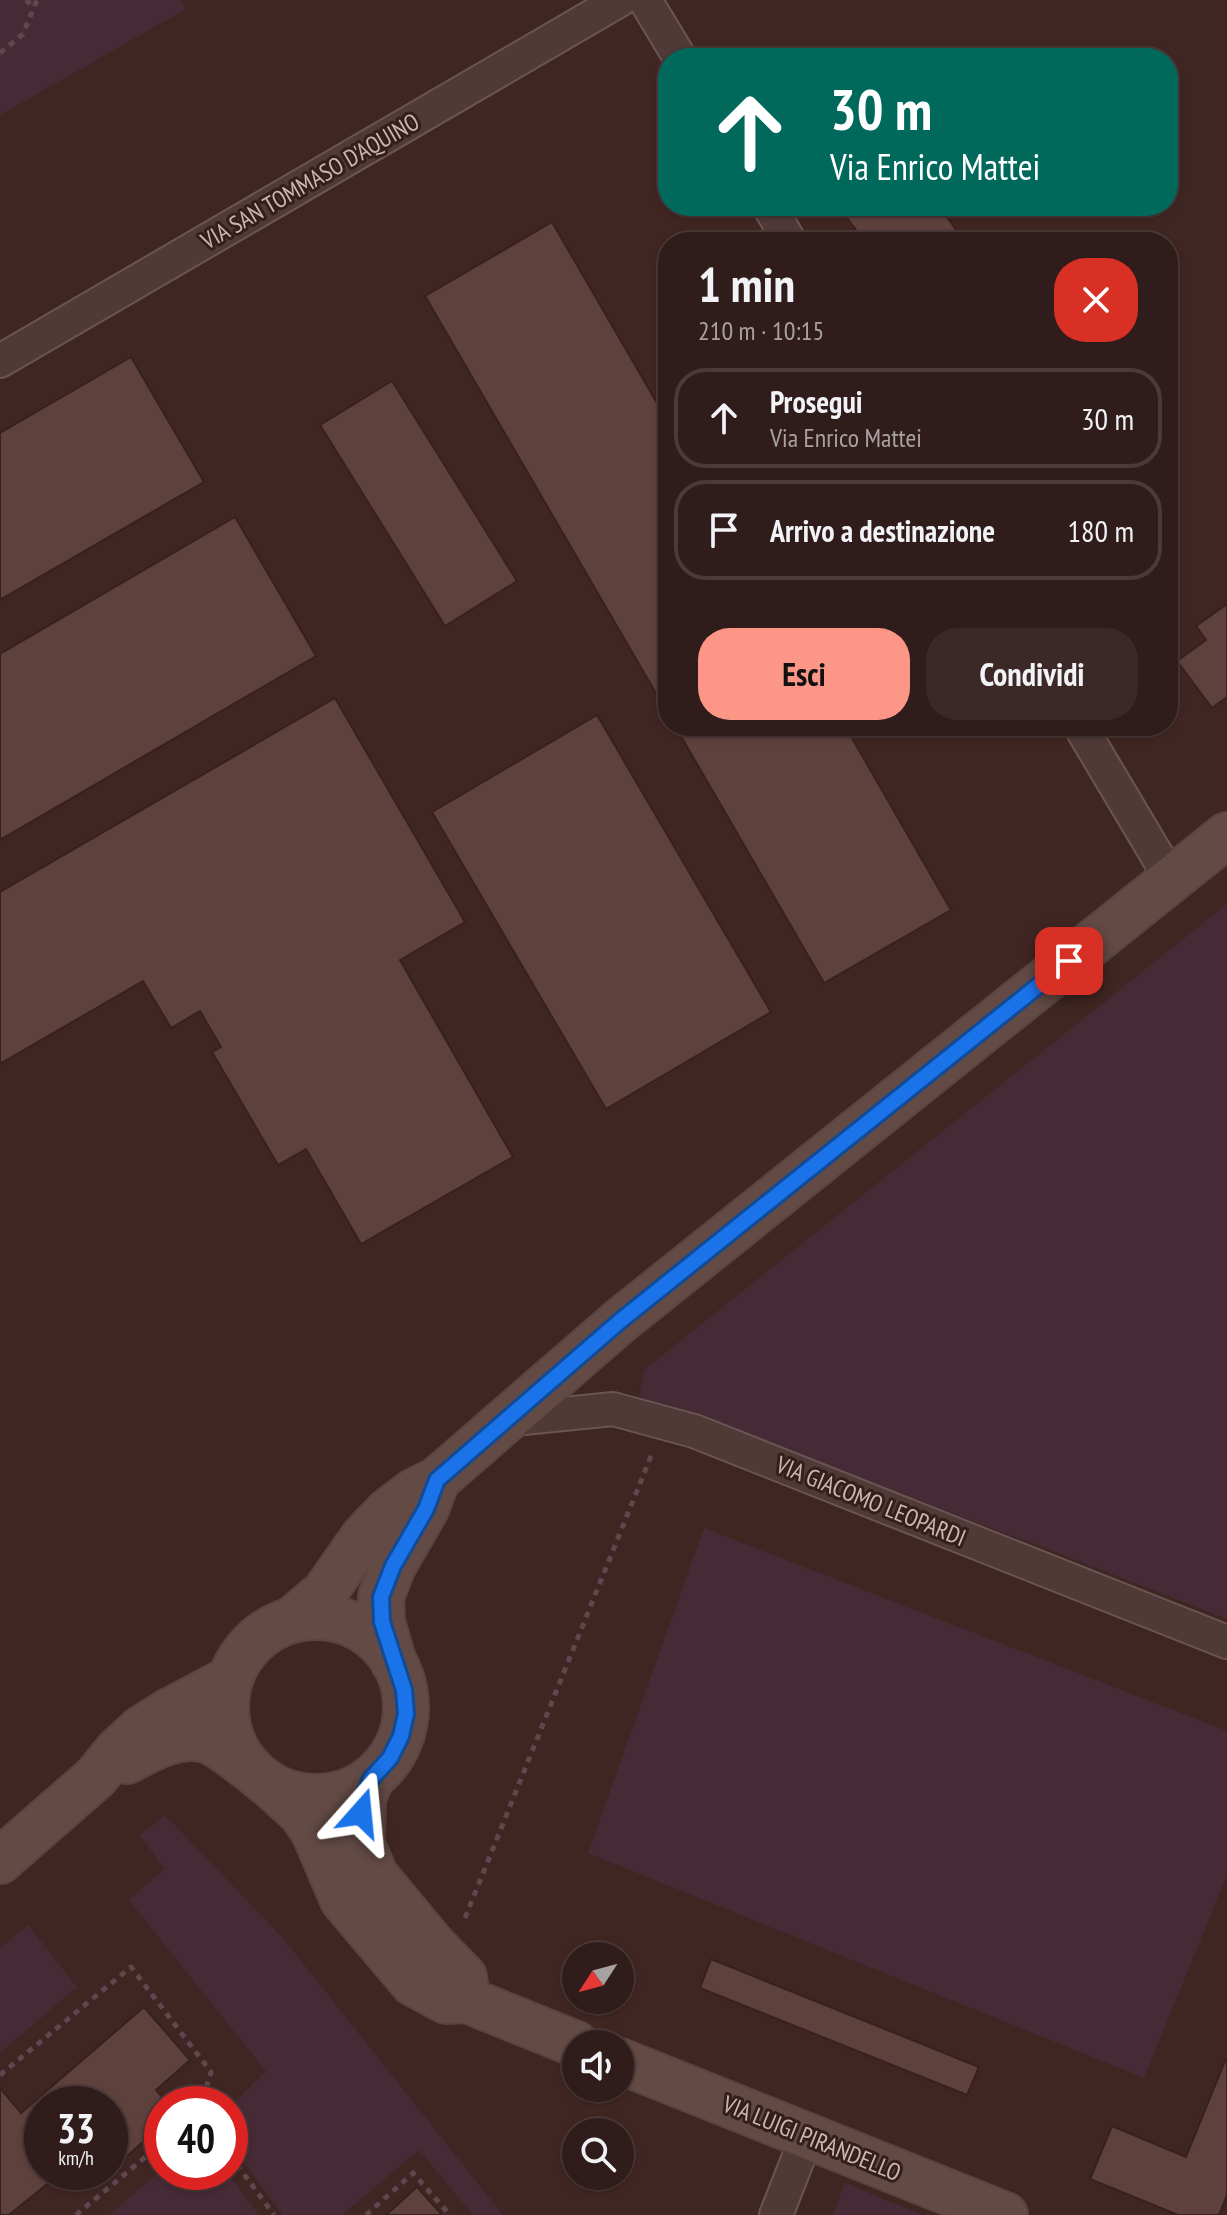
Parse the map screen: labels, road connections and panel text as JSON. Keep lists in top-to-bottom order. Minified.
{"streets":{"street":["VIA SAN TOMMASO D'AQUINO","VIA GIACOMO LEOPARDI","VIA LUIGI PIRANDELLO"]},"north":"bottom left","page":{"turn":["30 m","Via Enrico Mattei"],"heading":["1 min","210 m · 10:15"],"list":[{"name":"Prosegui","note":"Via Enrico Mattei","value":"30 m"},{"name":"Arrivo a destinazione","value":"180 m"}],"buttons":["Esci","Condividi"],"speed":"33 km/h","limit":"40"}}
